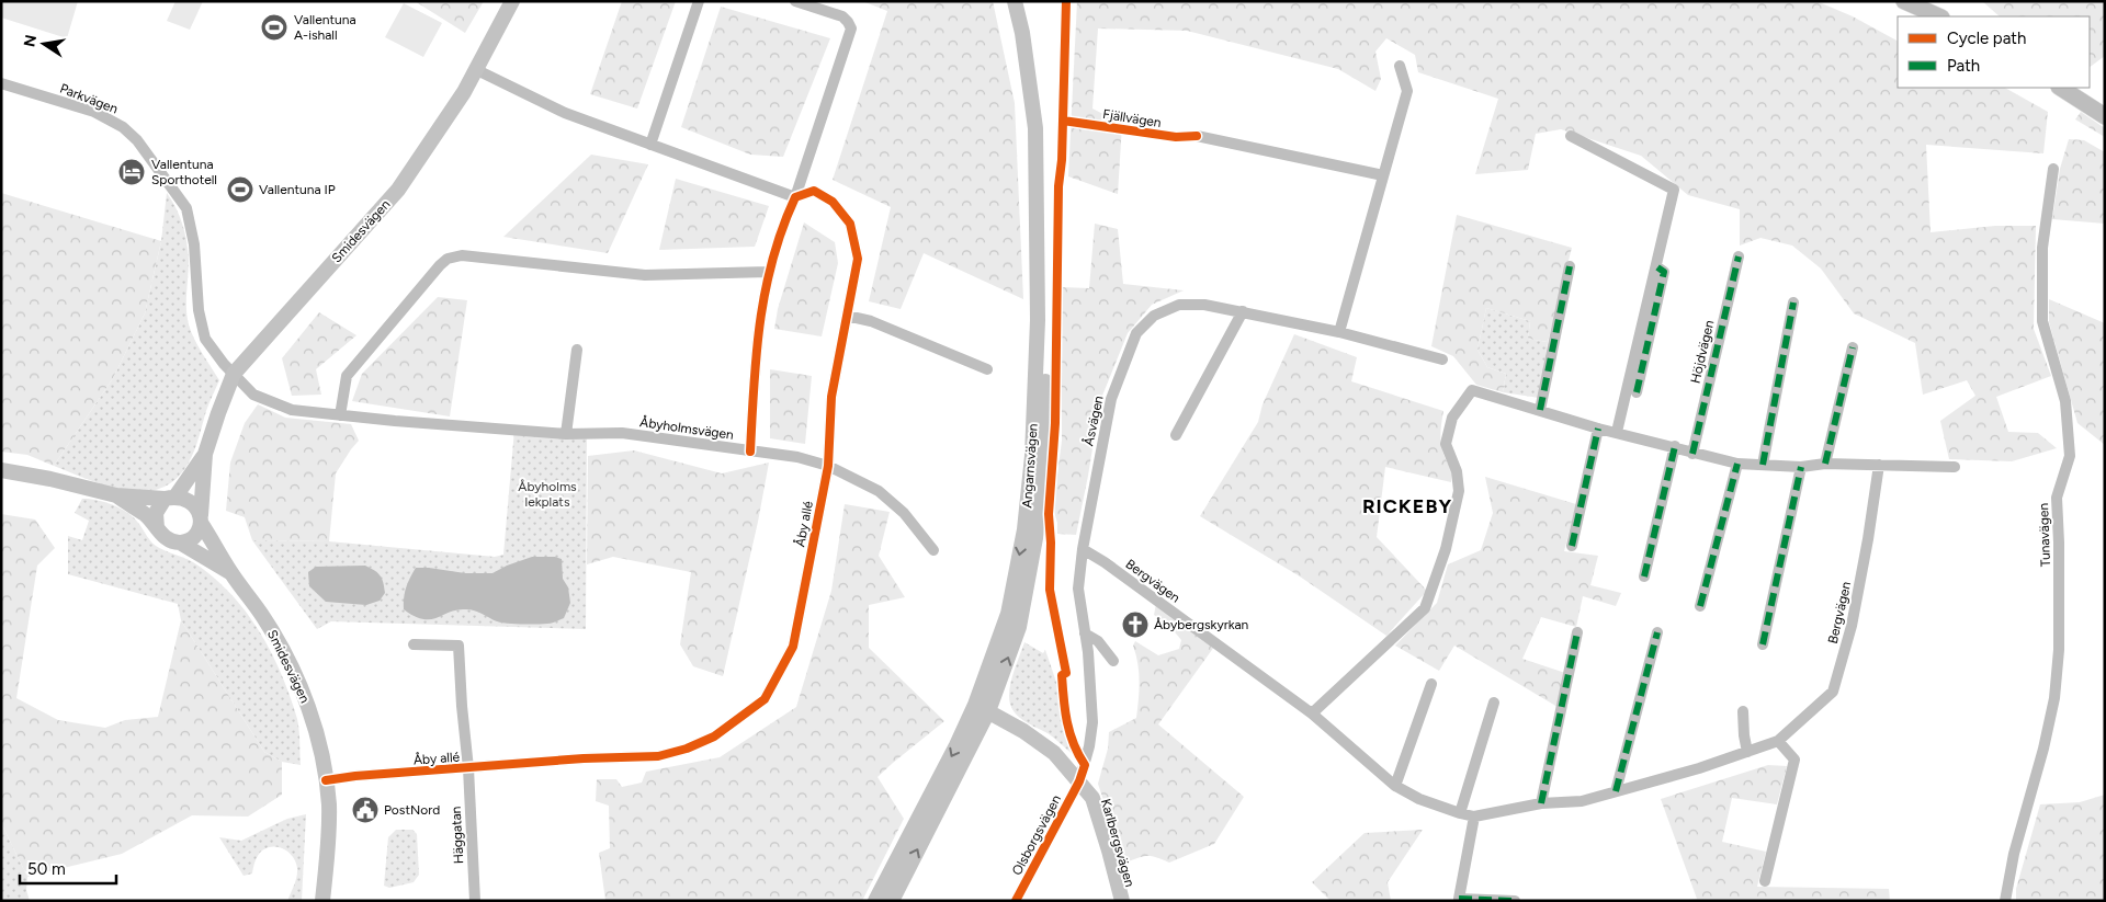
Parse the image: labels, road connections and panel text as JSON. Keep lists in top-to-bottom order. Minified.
{"streets":{"main road":["Smidesvägen","Angarnsvägen","Karlbergsvägen"],"street":["Parkvägen","Höjdvägen","Åsvägen","Åbyholmsvägen","Åby allé","Tunavägen","Bergvägen","Häggatan","Olsborgsvägen"],"cycle path":["Fjällvägen"]},"crossings":[["Parkvägen","Smidesvägen"],["Parkvägen","Åbyholmsvägen"],["Smidesvägen","Åbyholmsvägen"],["Smidesvägen","Åby allé"],["Åsvägen","Bergvägen"],["Åsvägen","Olsborgsvägen"],["Åsvägen","Karlbergsvägen"],["Åbyholmsvägen","Åby allé"],["Angarnsvägen","Karlbergsvägen"],["Åby allé","Häggatan"],["Olsborgsvägen","Karlbergsvägen"]],"districts":["RICKEBY"],"parks":["Åbyholms lekplats"],"places":{"sports":["Vallentuna A-ishall","Vallentuna IP"],"hotel":["Vallentuna Sporthotell"],"church":["Åbybergskyrkan"],"public building":["PostNord"]},"legend":["Cycle path","Path"],"scale_bar":"50 m","north":"left"}
